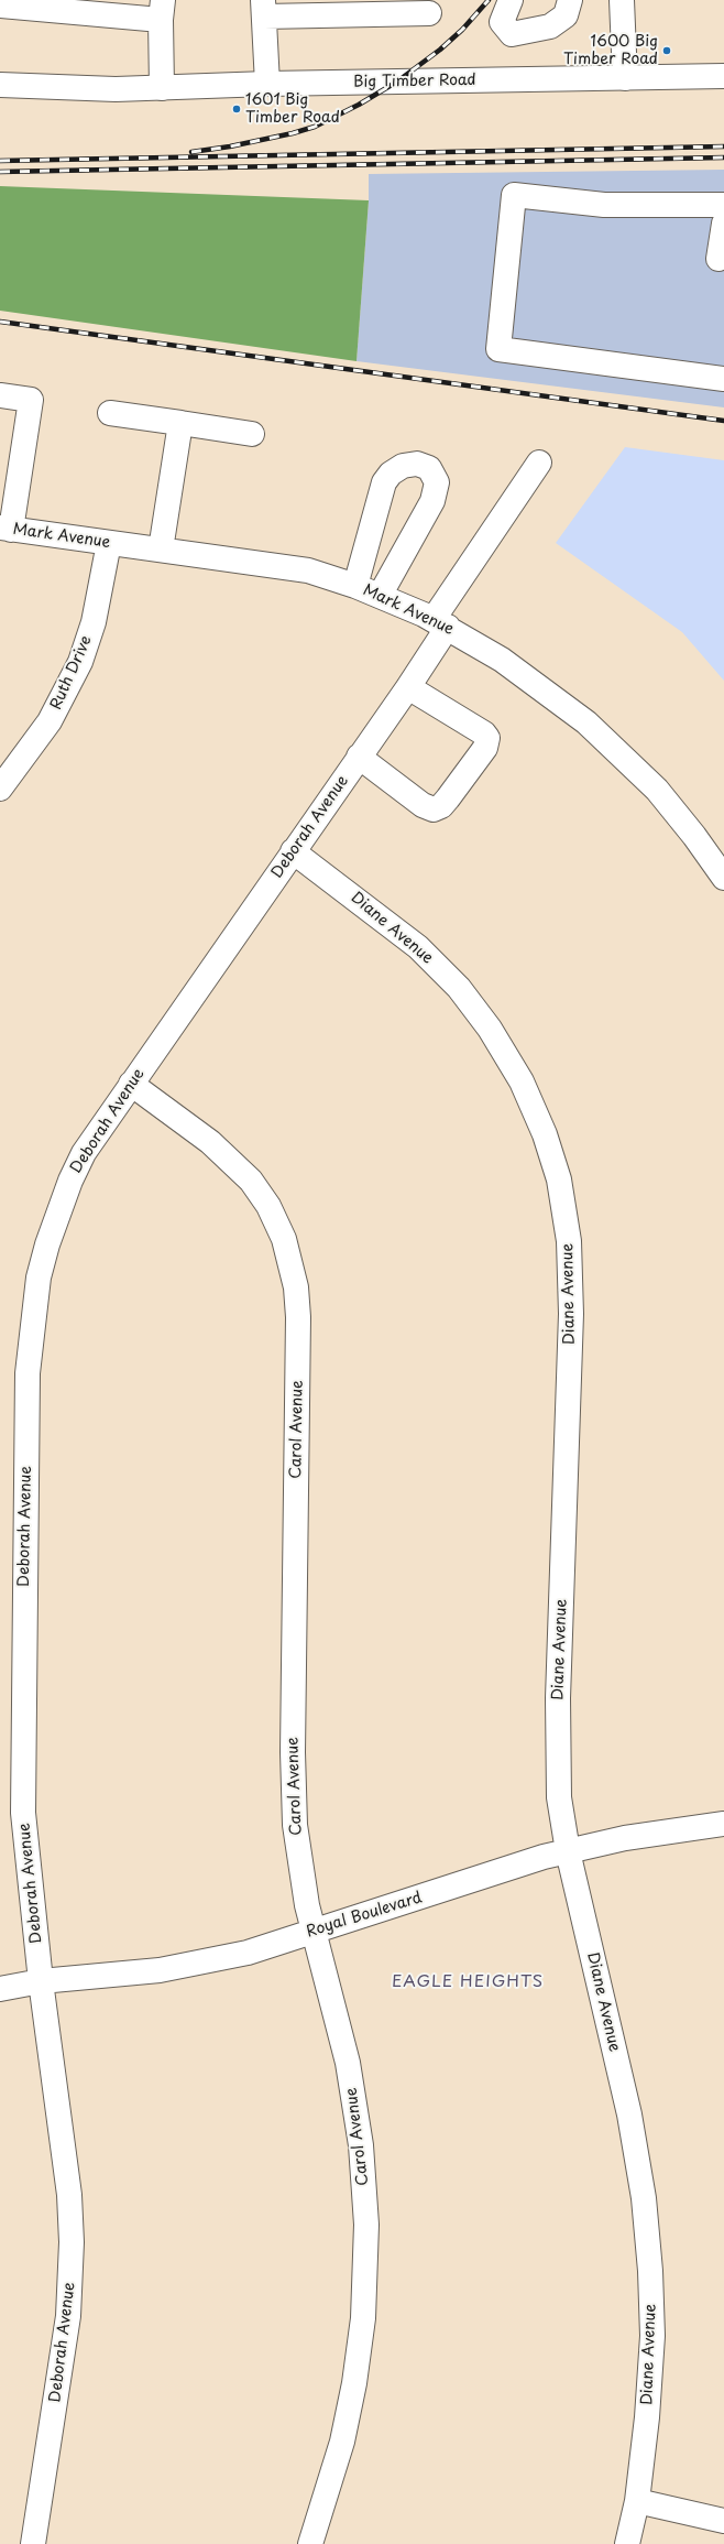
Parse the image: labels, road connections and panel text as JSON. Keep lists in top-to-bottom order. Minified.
{"streets":{"street":["Big Timber Road","Mark Avenue","Ruth Drive","Deborah Avenue","Diane Avenue","Carol Avenue","Royal Boulevard"]},"crossings":[["Mark Avenue","Ruth Drive"],["Mark Avenue","Deborah Avenue"],["Deborah Avenue","Diane Avenue"],["Deborah Avenue","Carol Avenue"],["Deborah Avenue","Royal Boulevard"],["Diane Avenue","Royal Boulevard"],["Carol Avenue","Royal Boulevard"]],"districts":["EAGLE HEIGHTS"],"places":["1600 Big Timber Road","1601 Big Timber Road"]}
